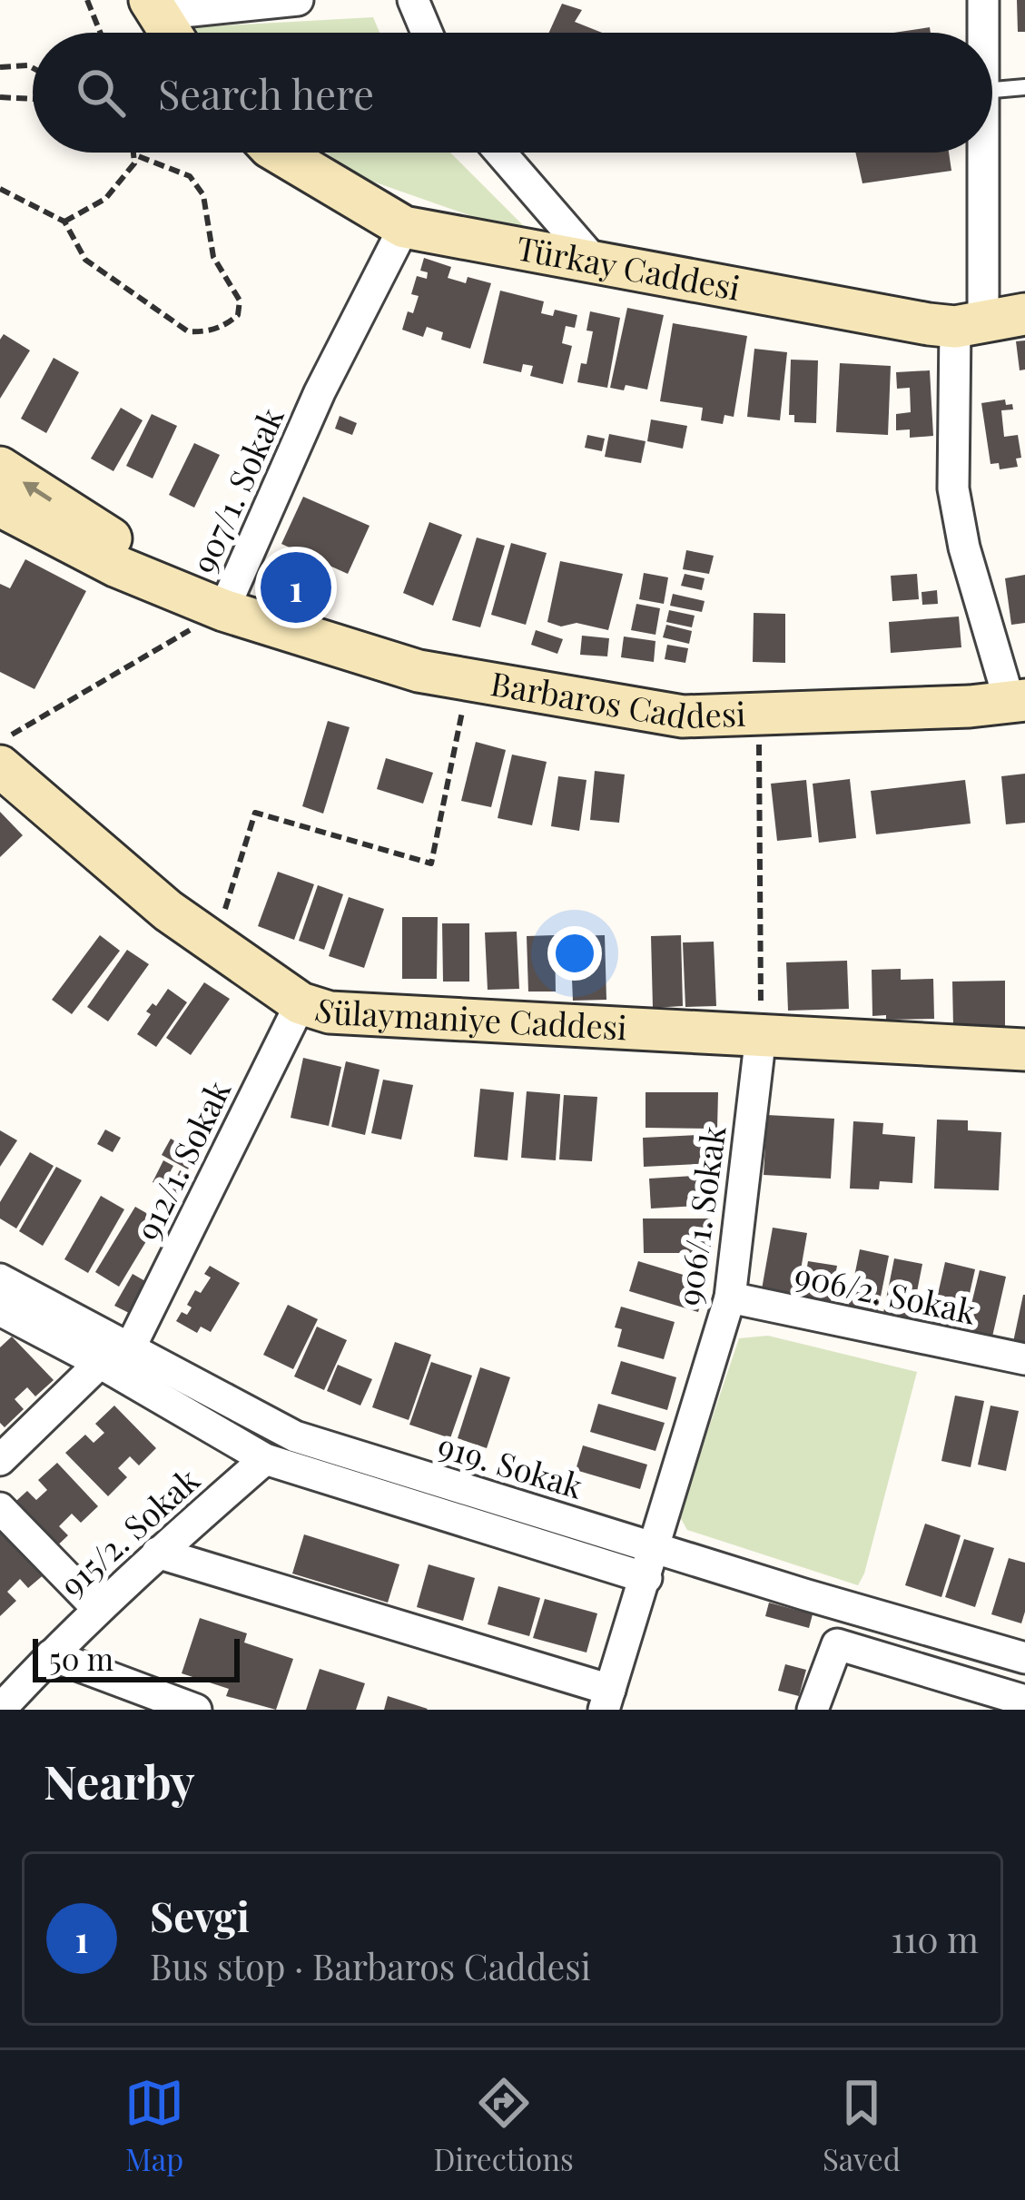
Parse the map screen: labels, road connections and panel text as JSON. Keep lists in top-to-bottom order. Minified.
{"streets":{"street":["Türkay Caddesi","907/1. Sokak","Barbaros Caddesi","Sülaymaniye Caddesi","912/1. Sokak","906/1. Sokak","906/2. Sokak","919. Sokak","915/2. Sokak"]},"crossings":[["Türkay Caddesi","907/1. Sokak"],["907/1. Sokak","Barbaros Caddesi"],["Sülaymaniye Caddesi","912/1. Sokak"],["Sülaymaniye Caddesi","906/1. Sokak"],["912/1. Sokak","919. Sokak"],["906/1. Sokak","906/2. Sokak"],["906/1. Sokak","919. Sokak"],["919. Sokak","915/2. Sokak"]],"scale_bar":"50 m","page":{"search":"Search here","pins":"1","scale":"50 m","heading":"Nearby","list":[{"mark":"1","name":"Sevgi","note":"Bus stop · Barbaros Caddesi","value":"110 m"}],"nav":["Map","Directions","Saved"]}}
